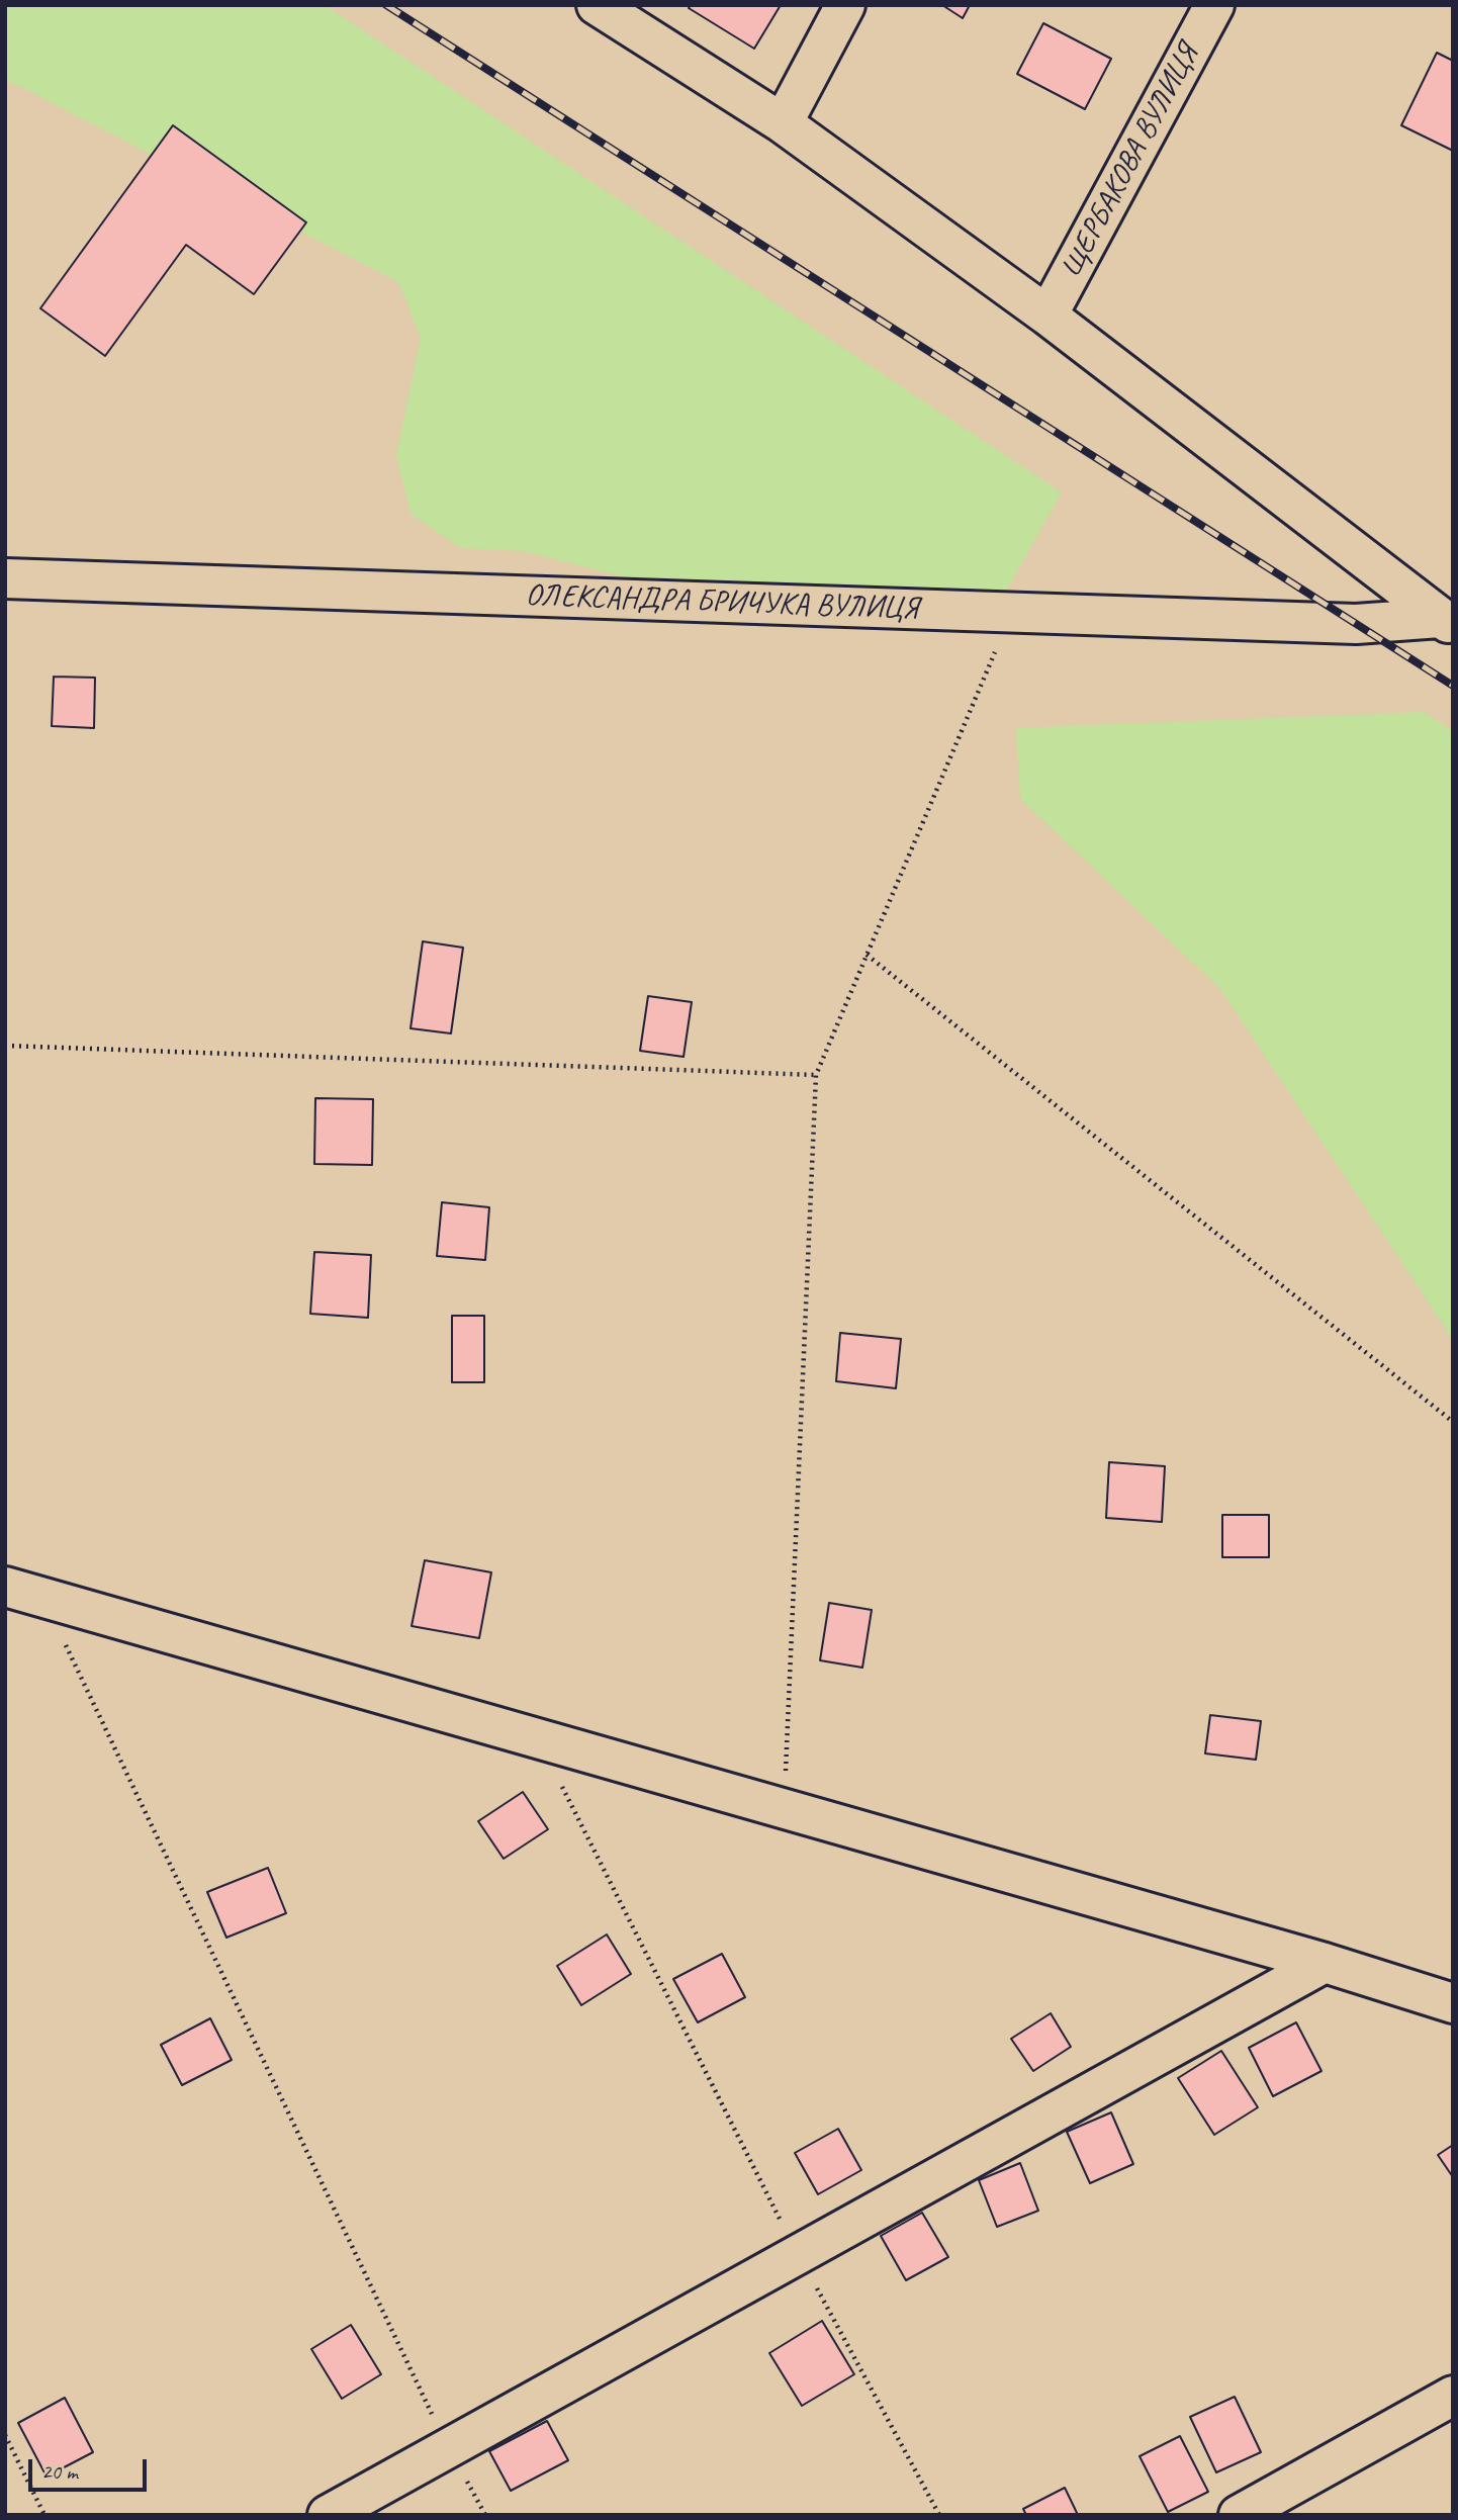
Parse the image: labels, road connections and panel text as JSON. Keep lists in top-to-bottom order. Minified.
{"streets":{"street":["ЩЕРБАКОВА ВУЛИЦЯ","ОЛЕКСАНДРА БРИЧУКА ВУЛИЦЯ"]},"scale_bar":"20 m"}
